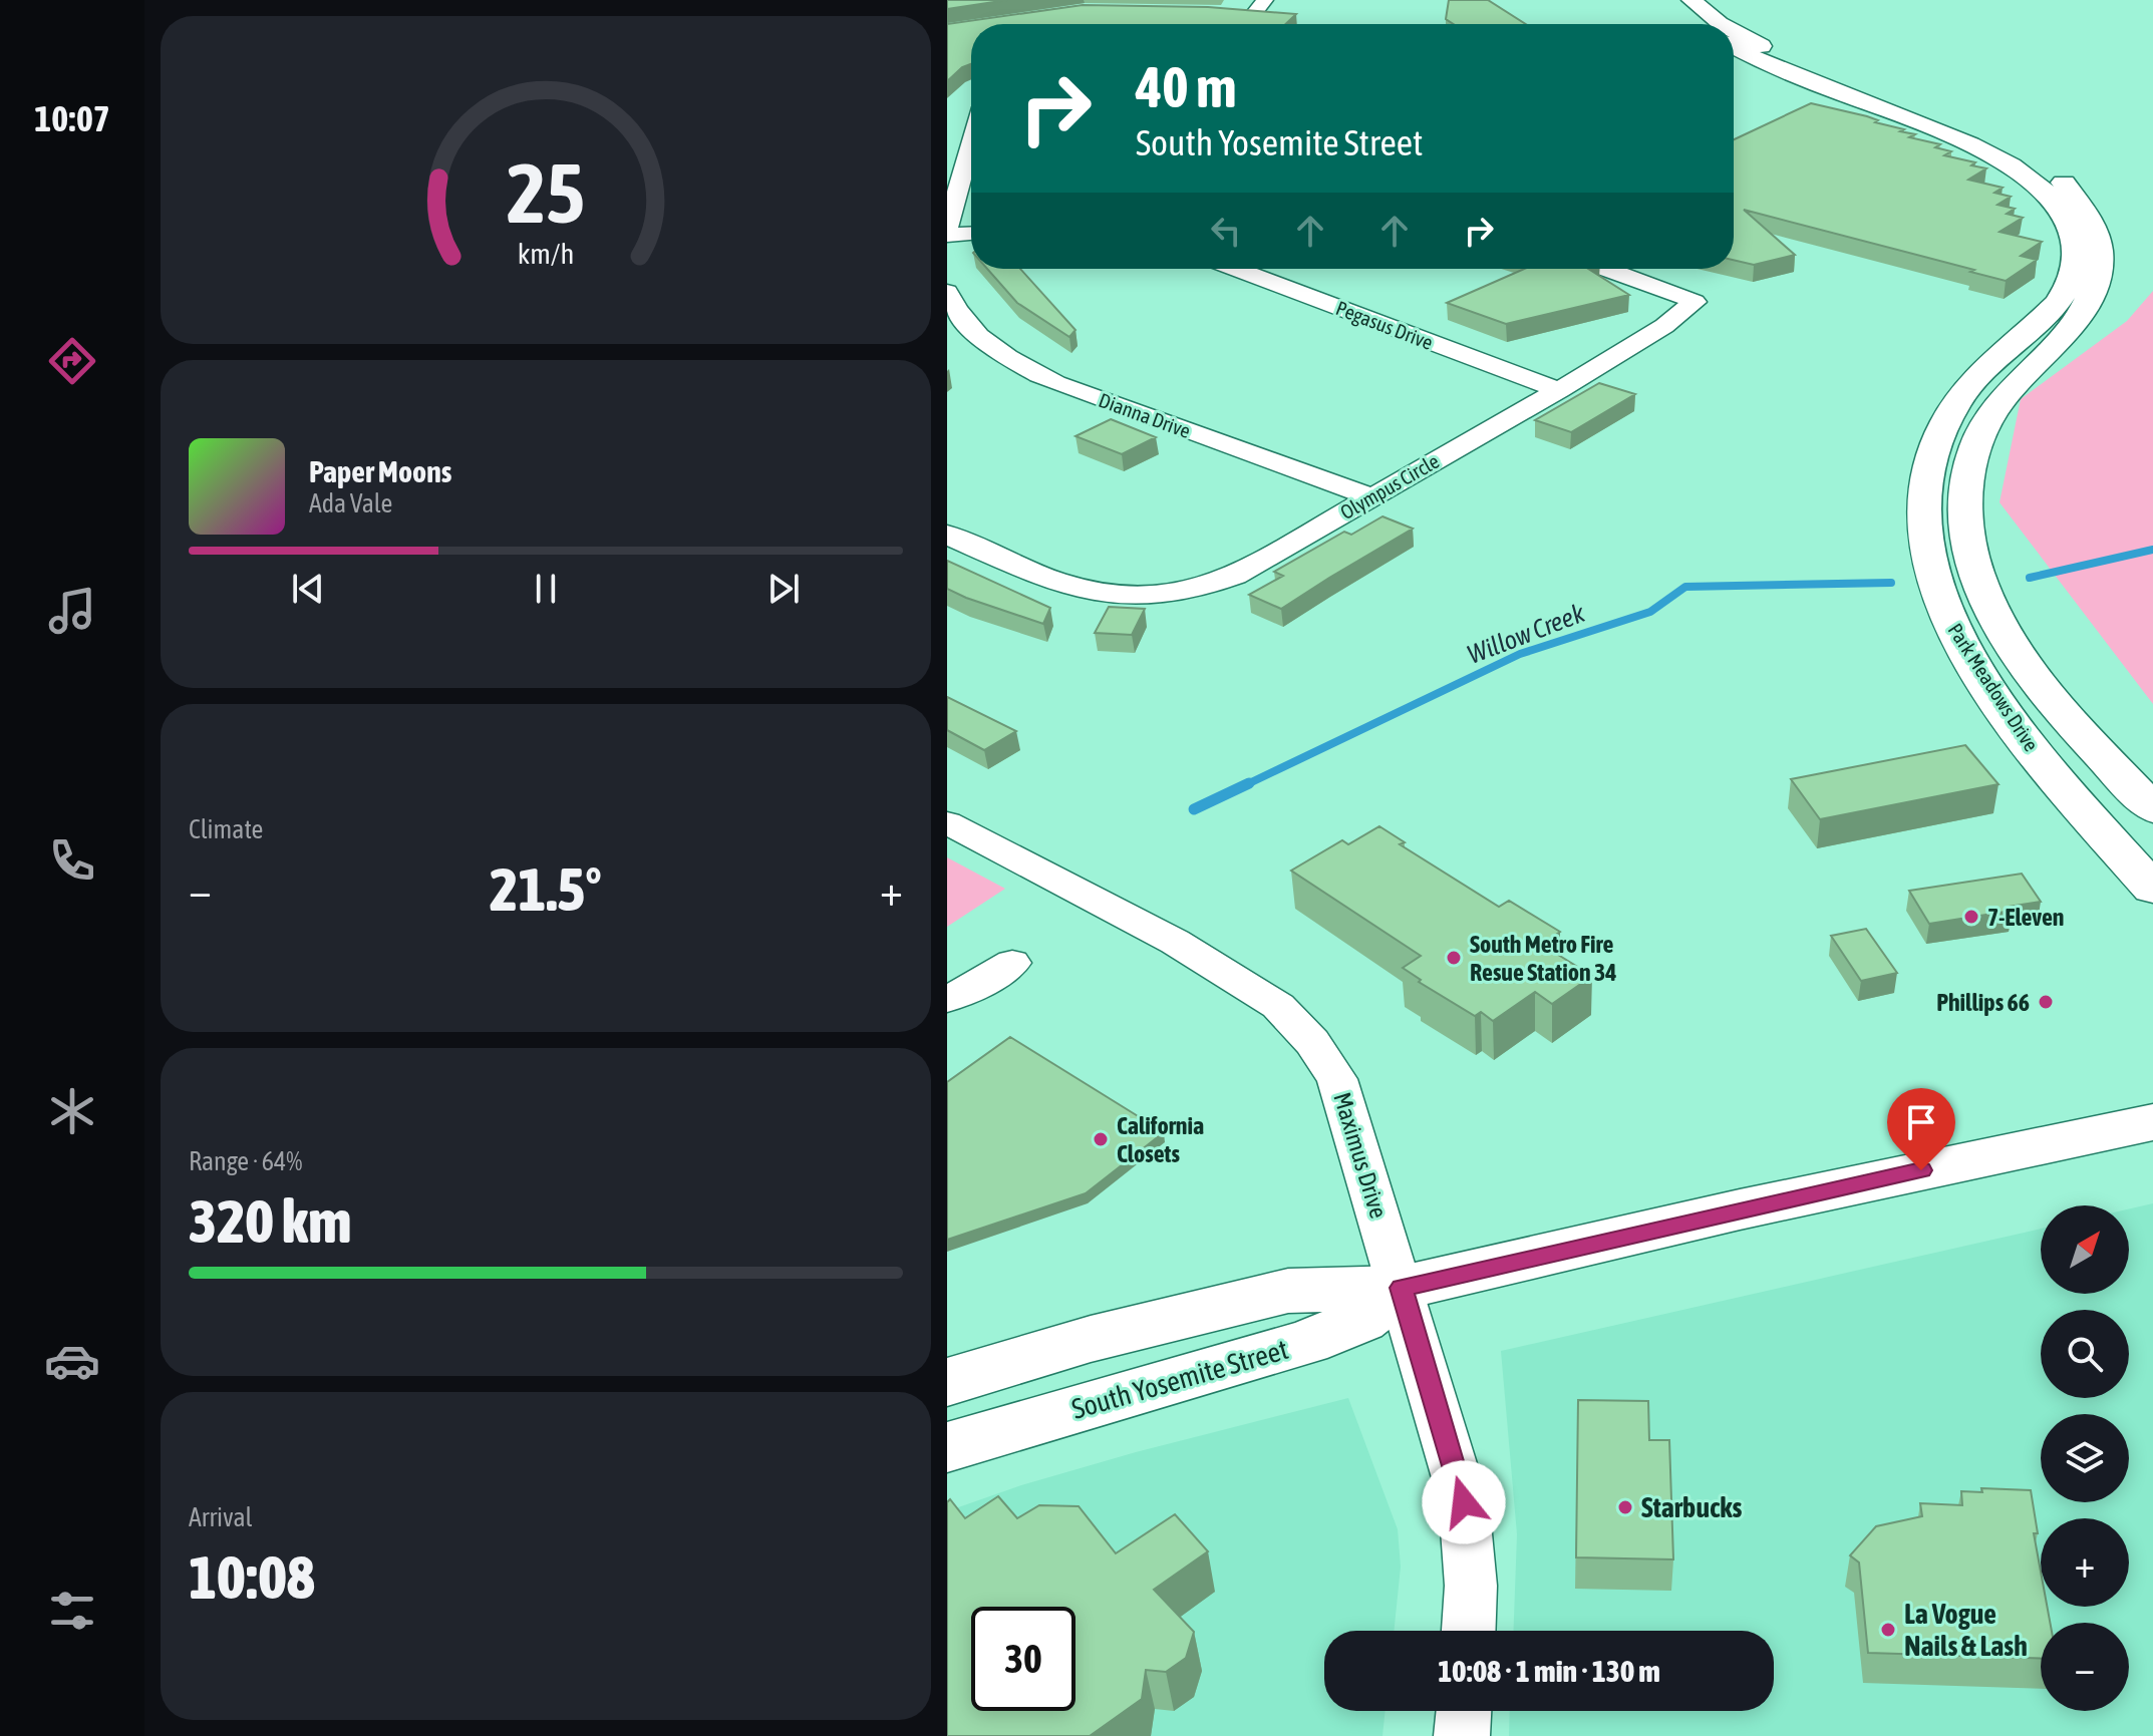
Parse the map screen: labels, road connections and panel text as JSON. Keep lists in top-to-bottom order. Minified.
{"streets":{"main road":["Park Meadows Drive","South Yosemite Street"],"street":["Pegasus Drive","Dianna Drive","Olympus Circle","Maximus Drive"]},"crossings":[["Pegasus Drive","Olympus Circle"],["Dianna Drive","Olympus Circle"],["Maximus Drive","South Yosemite Street"]],"water":["Willow Creek"],"places":["7-Eleven","South Metro Fire Resue Station 34","Phillips 66","California Closets","Starbucks","La Vogue Nails & Lash"],"north":"top right","page":{"tabs":"10:07","turn":["40 m","South Yosemite Street"],"song":["Paper Moons","Ada Vale"],"tile":["Climate",["Range · 64%","320 km"],["Arrival","10:08"]],"heat":["−","21.5°","+"],"map_buttons":["+","−"],"limit":"30","trip":"10:08 · 1 min · 130 m","gauge":["25","km/h"]}}
